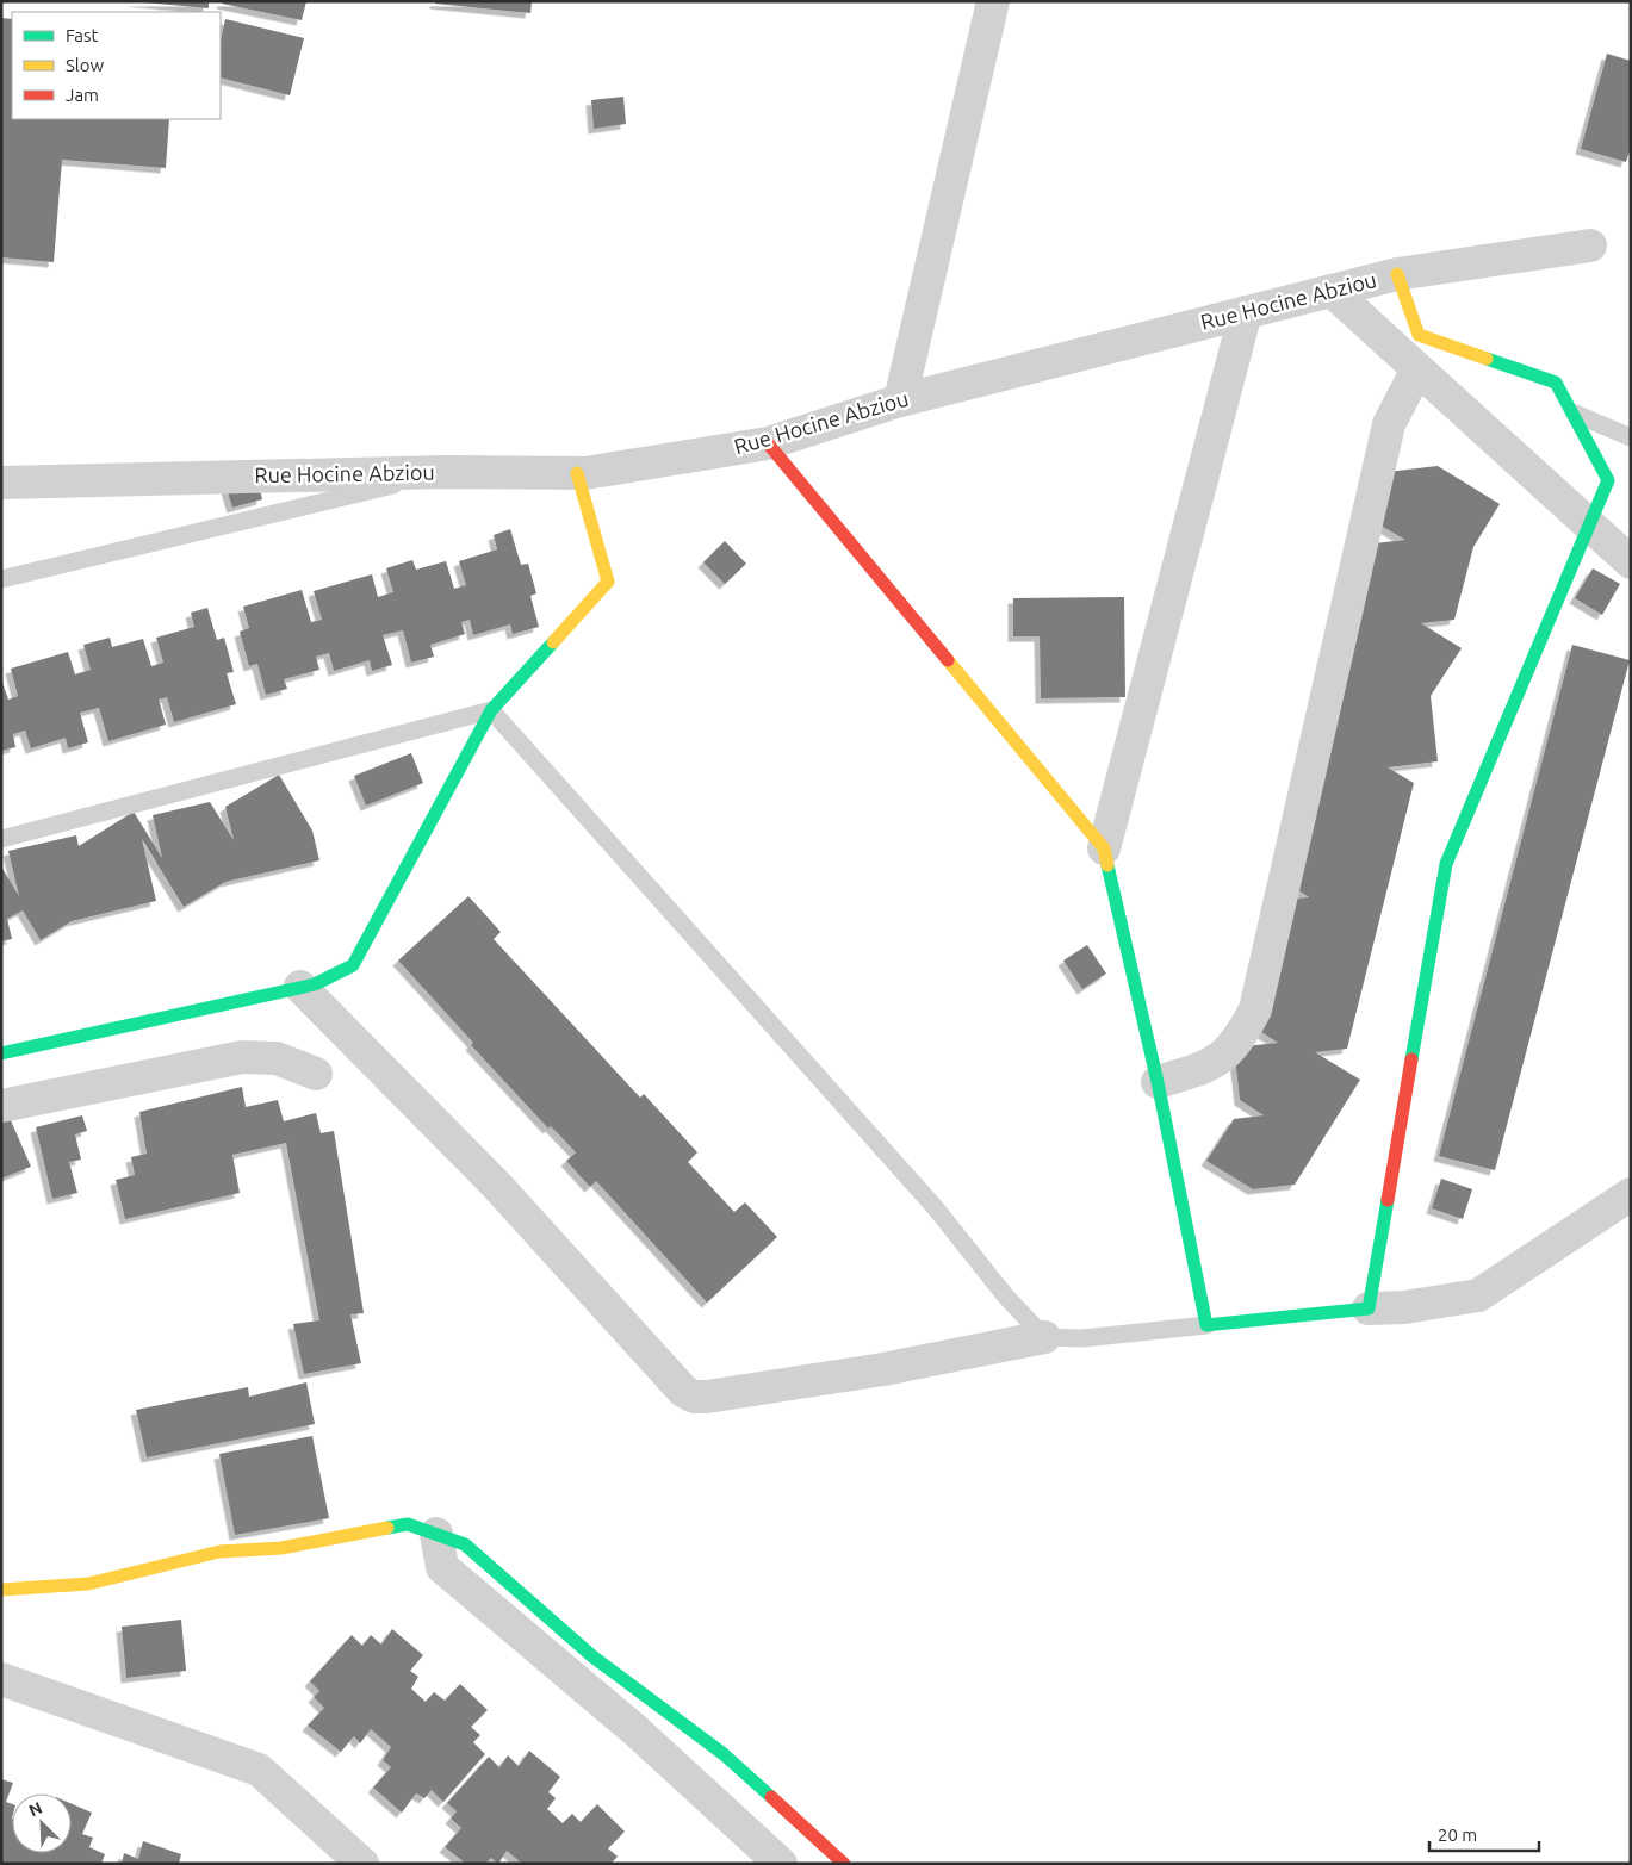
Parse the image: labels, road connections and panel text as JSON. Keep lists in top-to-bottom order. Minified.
{"streets":{"street":["Rue Hocine Abziou"]},"legend":["Fast","Slow","Jam"],"scale_bar":"20 m","north":"top left"}
